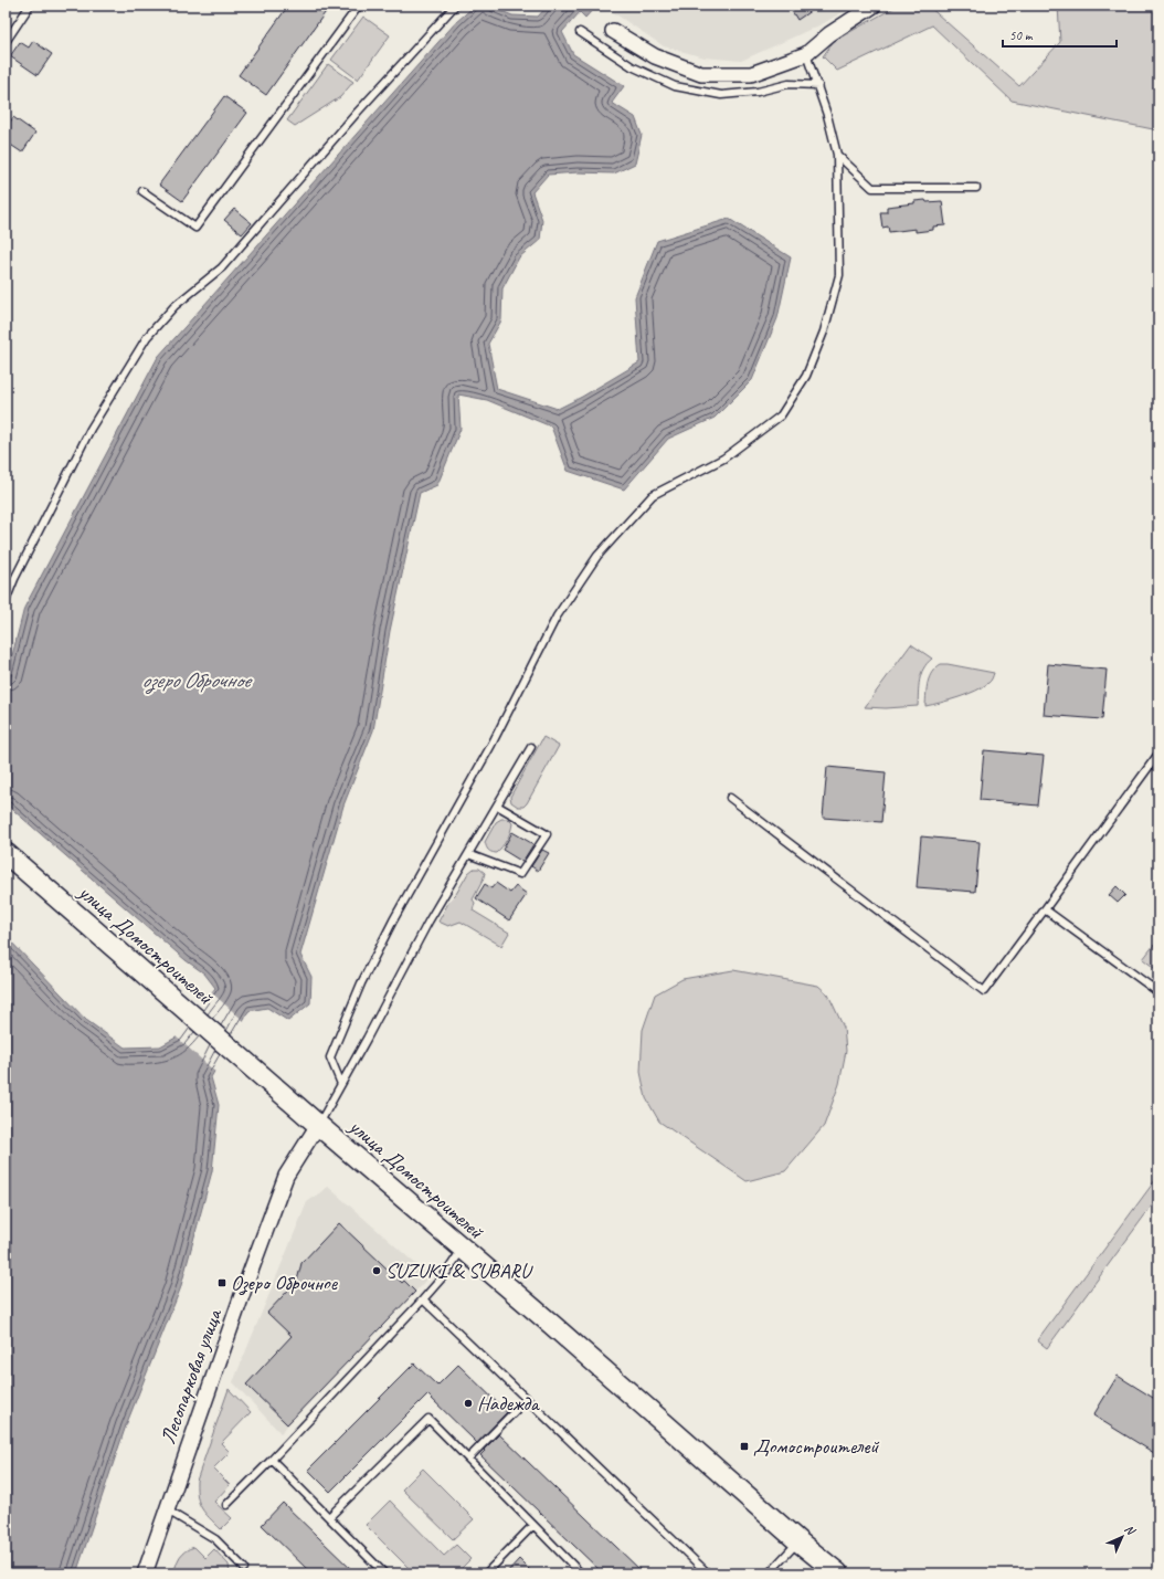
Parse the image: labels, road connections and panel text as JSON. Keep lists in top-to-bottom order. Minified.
{"streets":{"main road":["улица Домостроителей"],"street":["Лесопарковая улица"]},"crossings":[["улица Домостроителей","Лесопарковая улица"]],"water":["озеро Оброчное"],"places":{"other":["SUZUKI & SUBARU","Надежда"],"transit":["Озеро Оброчное","Домостроителей"]},"scale_bar":"50 m","north":"top right"}
